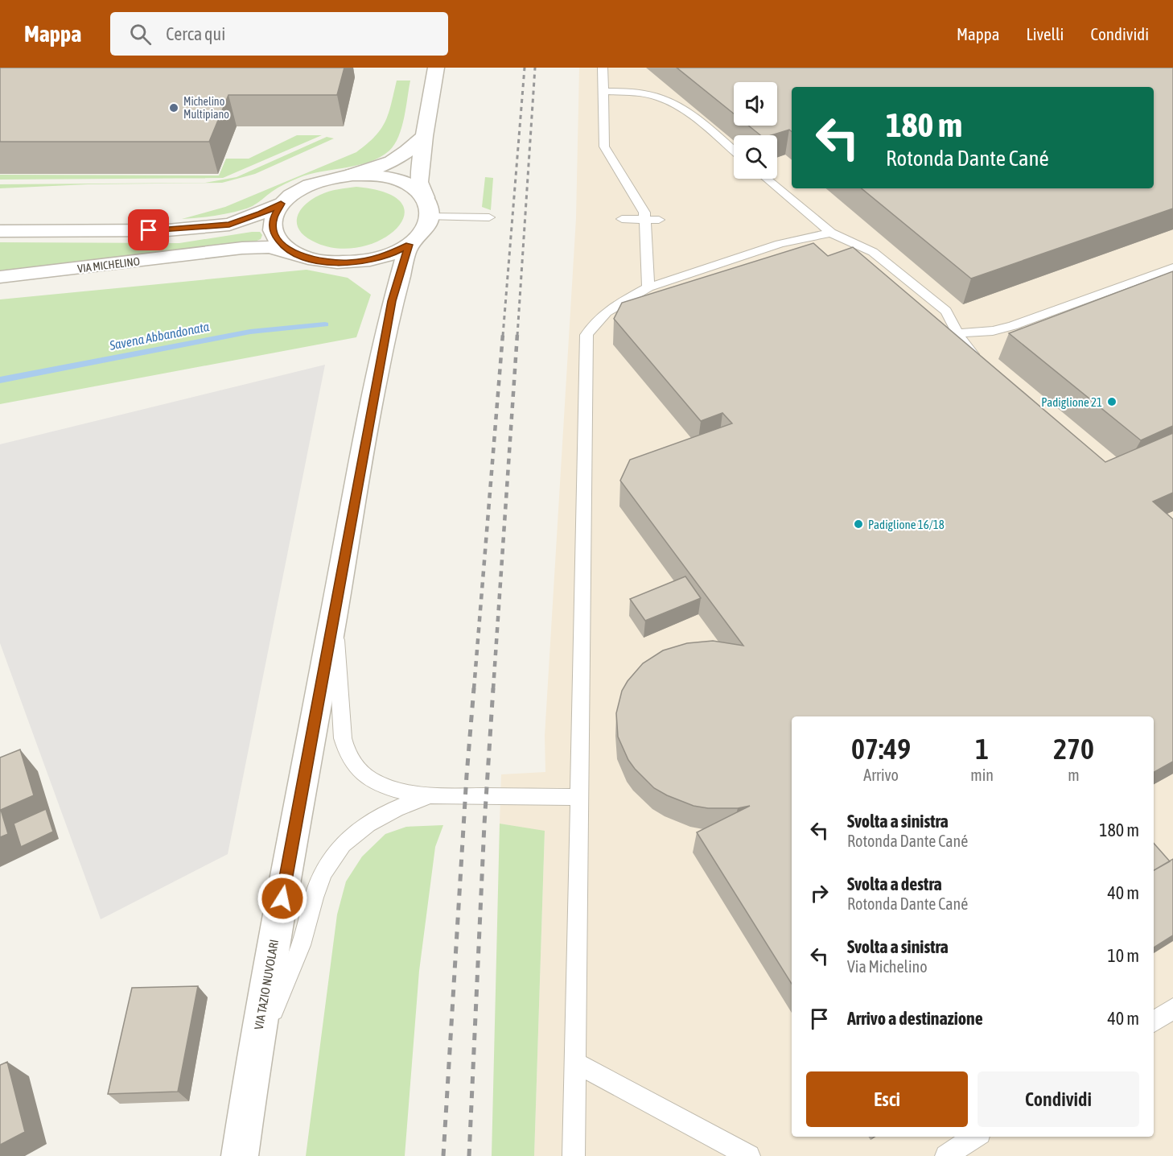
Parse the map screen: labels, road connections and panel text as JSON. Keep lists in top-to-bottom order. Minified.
{"streets":{"street":["VIA MICHELINO","VIA TAZIO NUVOLARI"]},"crossings":[["VIA MICHELINO","VIA TAZIO NUVOLARI"]],"water":["Savena Abbandonata"],"places":["Michelino Multipiano","Padiglione 21","Padiglione 16/18"],"page":{"header":"Mappa","search":"Cerca qui","nav":["Mappa","Livelli","Condividi"],"turn":["180 m","Rotonda Dante Cané"],"eta":["07:49","Arrivo","1","min","270","m"],"list":[{"name":"Svolta a sinistra","note":"Rotonda Dante Cané","value":"180 m"},{"name":"Svolta a destra","note":"Rotonda Dante Cané","value":"40 m"},{"name":"Svolta a sinistra","note":"Via Michelino","value":"10 m"},{"name":"Arrivo a destinazione","value":"40 m"}],"buttons":["Esci","Condividi"]}}
